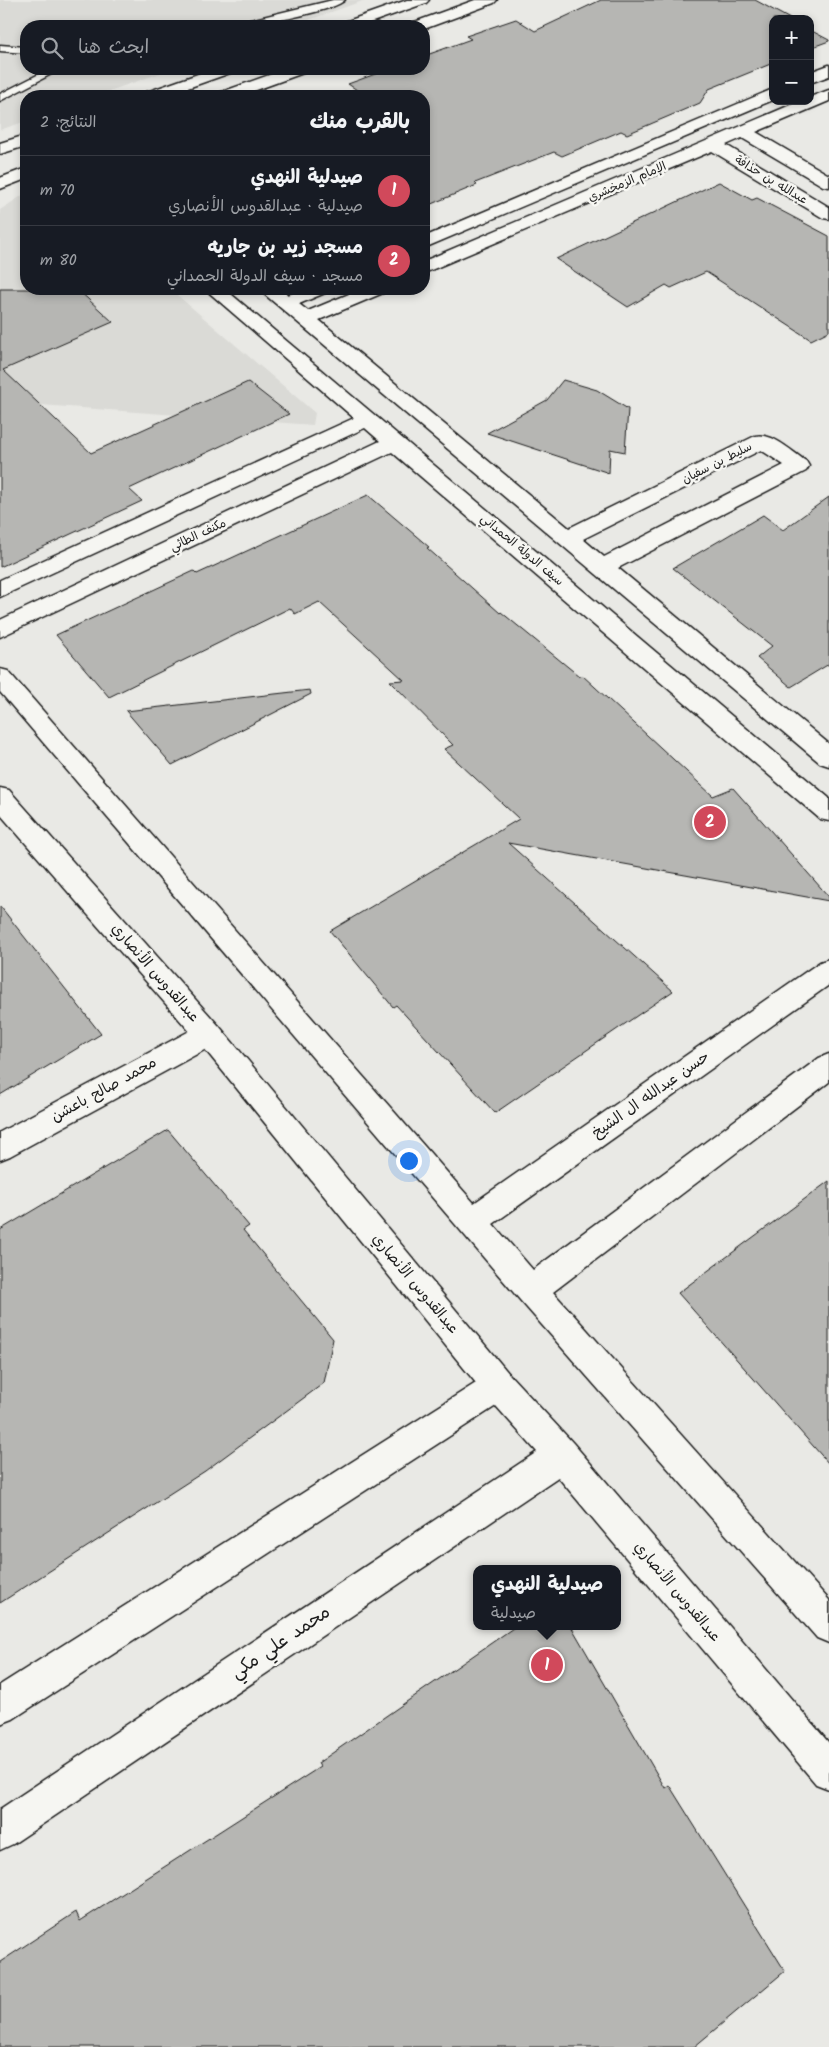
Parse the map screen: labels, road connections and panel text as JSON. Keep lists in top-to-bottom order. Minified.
{"streets":{"street":["عبدالله بن حذافة","الإمام الزمخشري","سليط بن سفيان","مكنف الطائي","سيف الدولة الحمداني","عبدالقدوس الأنصاري","محمد صالح باعشن","حسن عبدالله ال الشيخ","محمد علي مكي"]},"crossings":[["عبدالله بن حذافة","الإمام الزمخشري"],["مكنف الطائي","سيف الدولة الحمداني"],["عبدالقدوس الأنصاري","محمد صالح باعشن"],["عبدالقدوس الأنصاري","محمد علي مكي"]],"page":{"map_buttons":["+","−"],"search":"ابحث هنا","heading":["بالقرب منك","النتائج: 2"],"list":[{"mark":"1","name":"صيدلية النهدي","note":"صيدلية · عبدالقدوس الأنصاري","value":"70 m"},{"mark":"2","name":"مسجد زيد بن جاريه","note":"مسجد · سيف الدولة الحمداني","value":"80 m"}],"pins":["2","1"],"popup":["صيدلية النهدي","صيدلية"]}}
